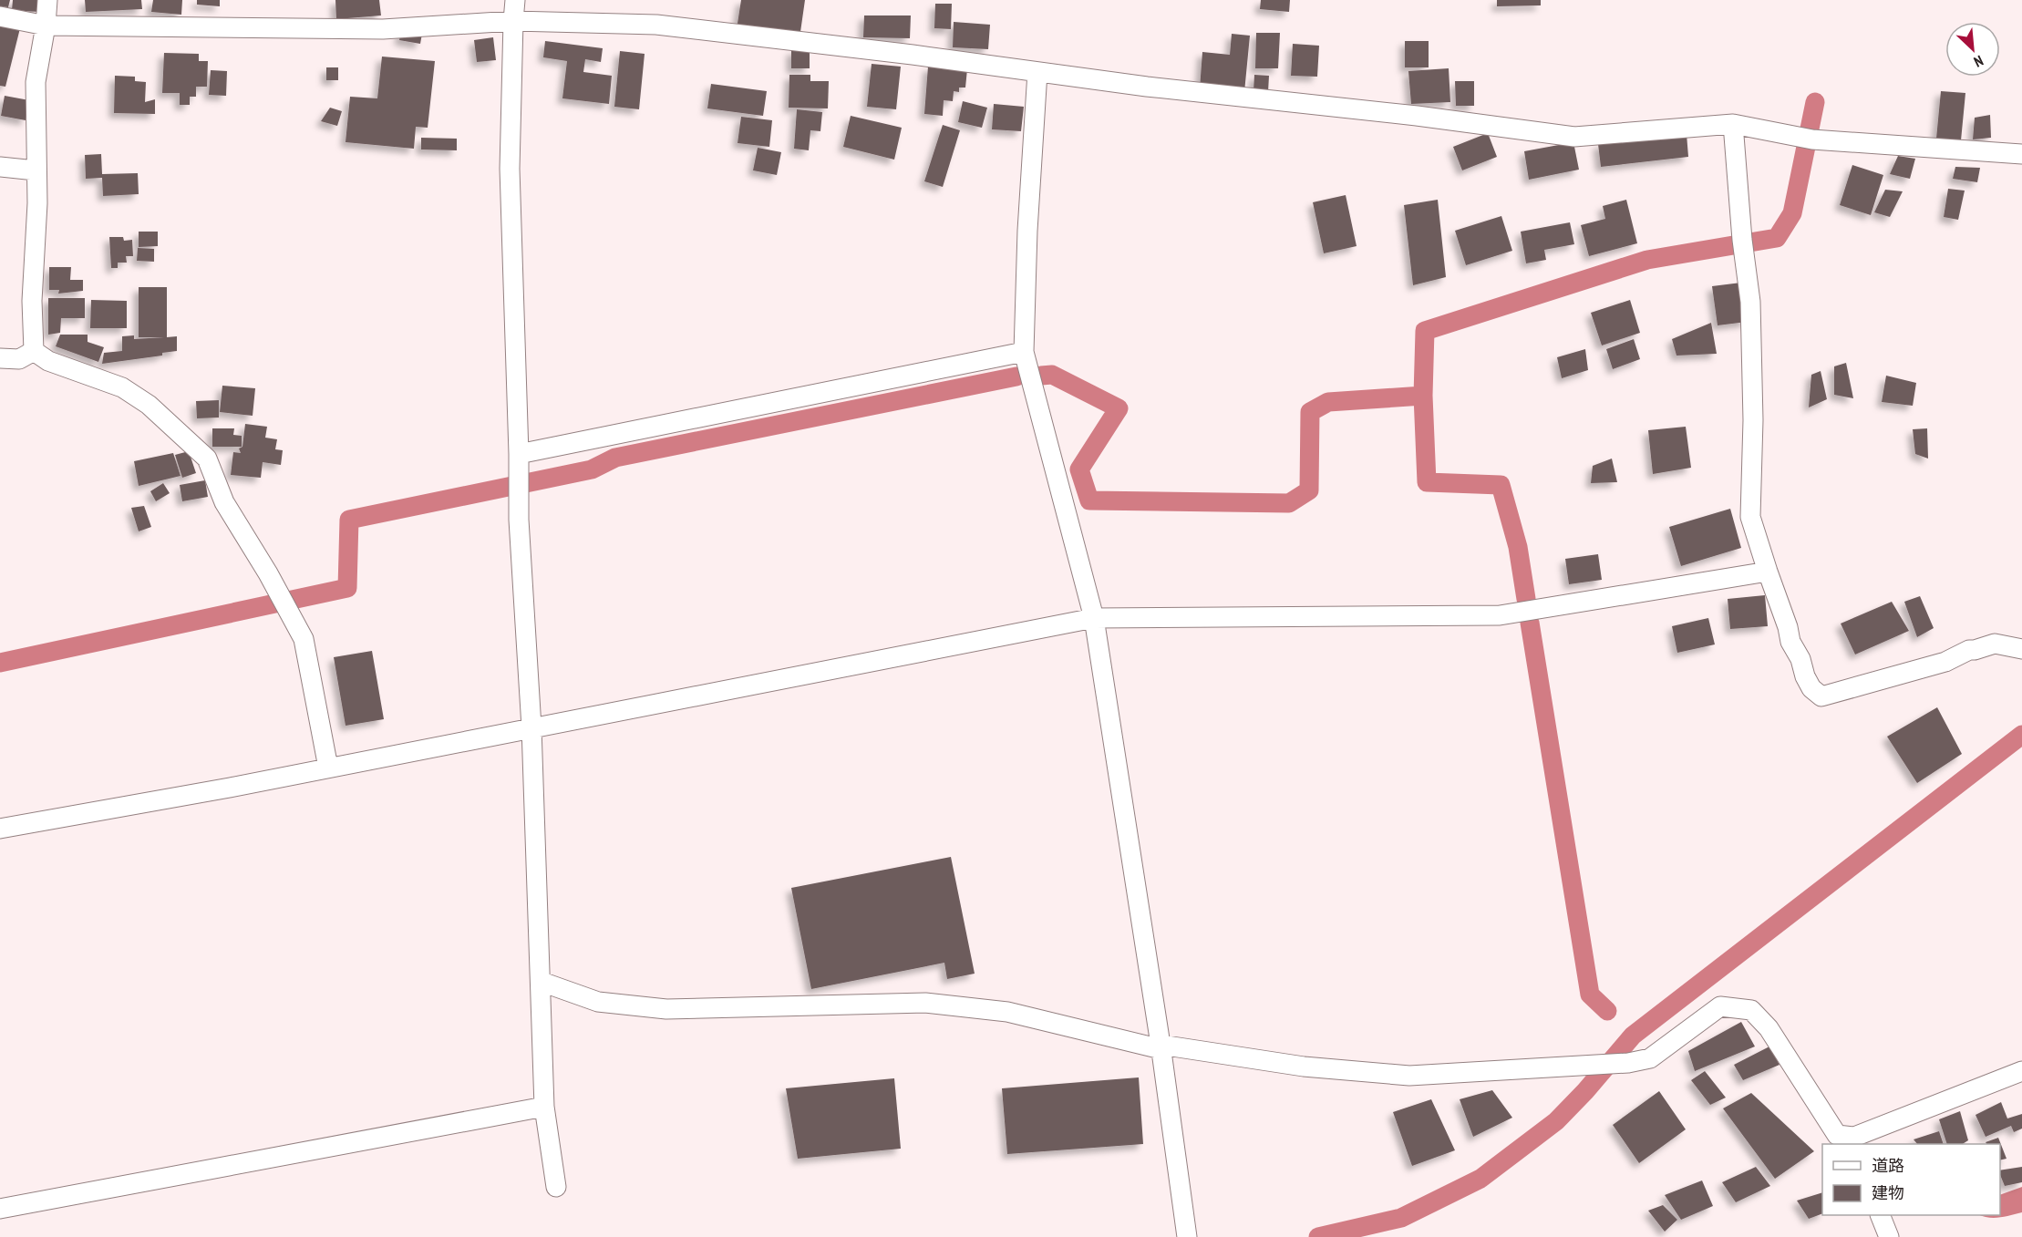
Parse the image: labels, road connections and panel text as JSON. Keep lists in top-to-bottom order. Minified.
{"legend":["道路","建物"],"north":"bottom right"}
